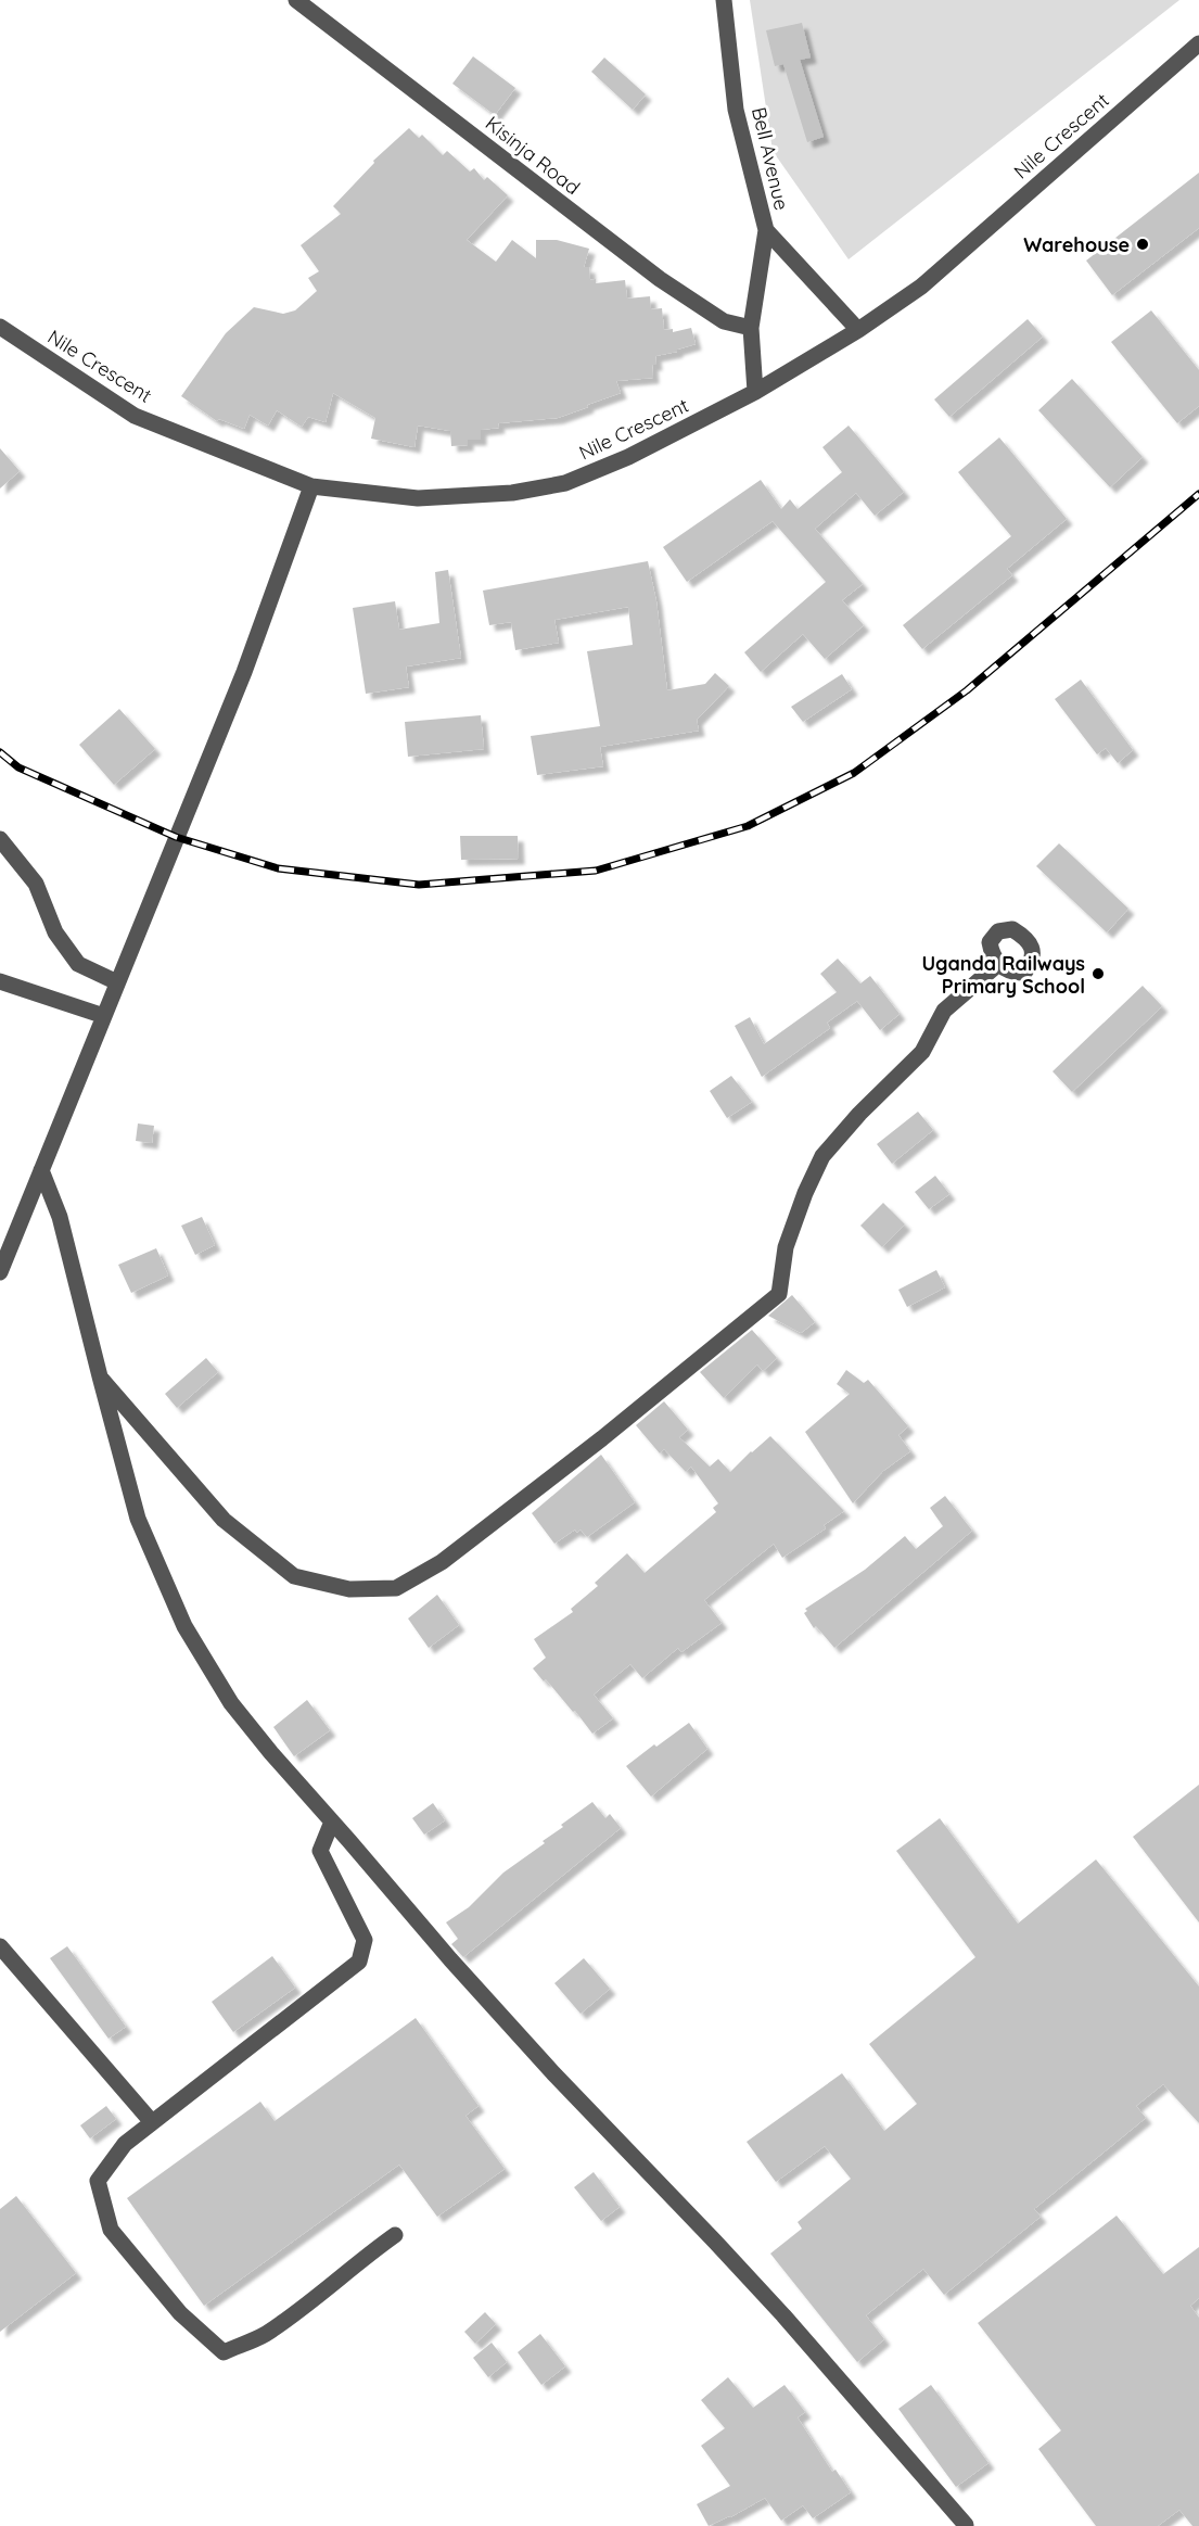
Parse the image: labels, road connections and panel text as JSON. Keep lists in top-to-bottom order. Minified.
{"streets":{"street":["Nile Crescent","Kisinja Road","Bell Avenue"]},"crossings":[["Nile Crescent","Bell Avenue"]],"places":["Warehouse","Uganda Railways Primary School"]}
